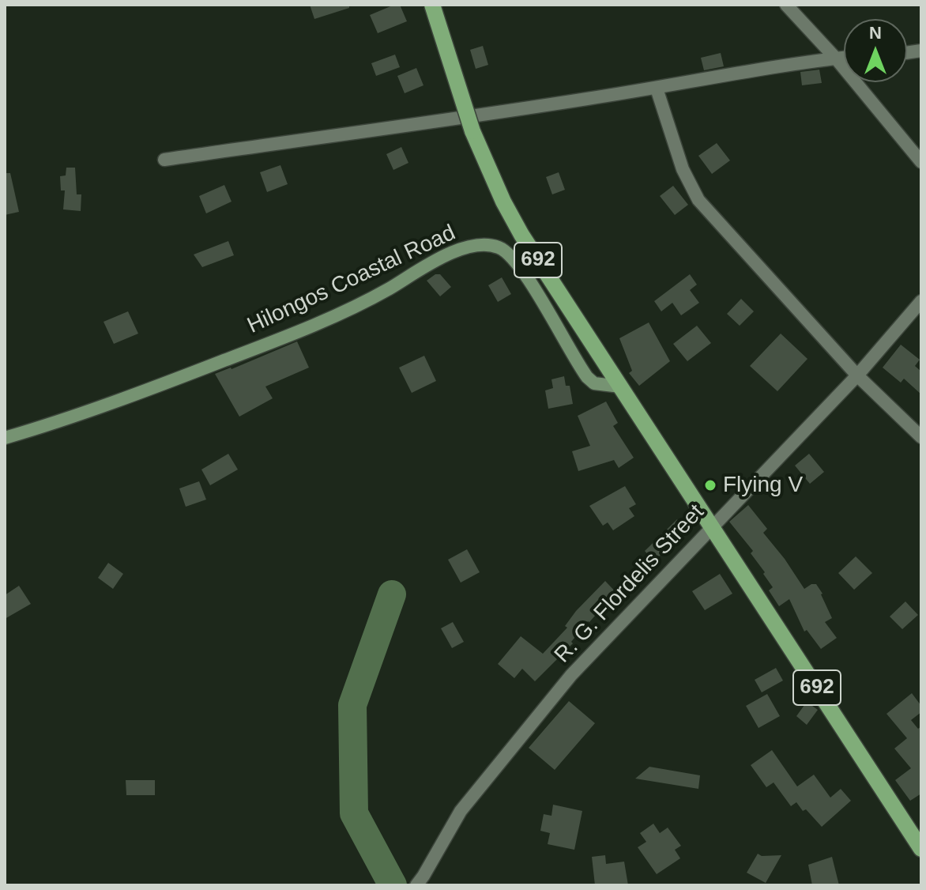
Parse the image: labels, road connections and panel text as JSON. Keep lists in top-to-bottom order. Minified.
{"streets":{"main road":["692"],"street":["Hilongos Coastal Road","R. G. Flordelis Street"]},"crossings":[["692","Hilongos Coastal Road"],["692","R. G. Flordelis Street"]],"places":["Flying V"],"north":"top"}
